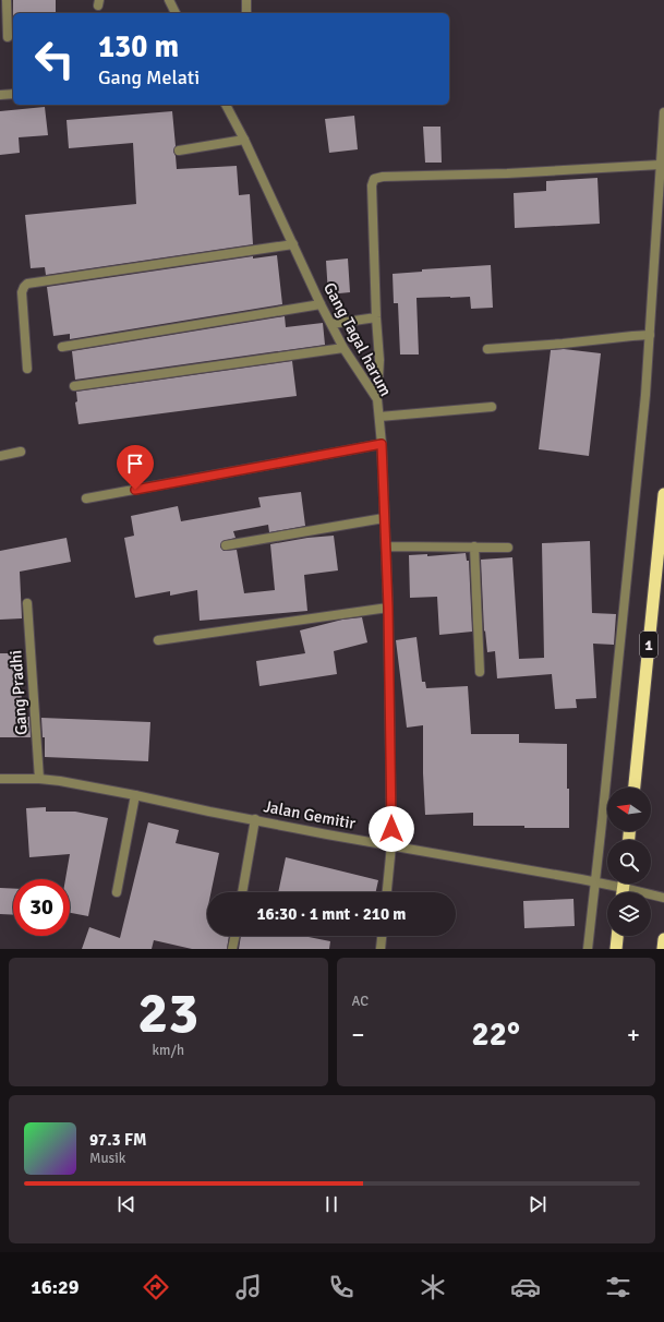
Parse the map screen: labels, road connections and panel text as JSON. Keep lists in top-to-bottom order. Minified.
{"streets":{"highway":["1"],"street":["Gang Tagal harum","Gang Pradhi","Jalan Gemitir"]},"crossings":[["Gang Tagal harum","Jalan Gemitir"],["Gang Pradhi","Jalan Gemitir"]],"north":"left","page":{"turn":["130 m","Gang Melati"],"limit":"30","trip":"16:30 · 1 mnt · 210 m","tile":[["23","km/h"],"AC"],"heat":["−","22°","+"],"song":["97.3 FM","Musik"],"tabs":"16:29"}}
